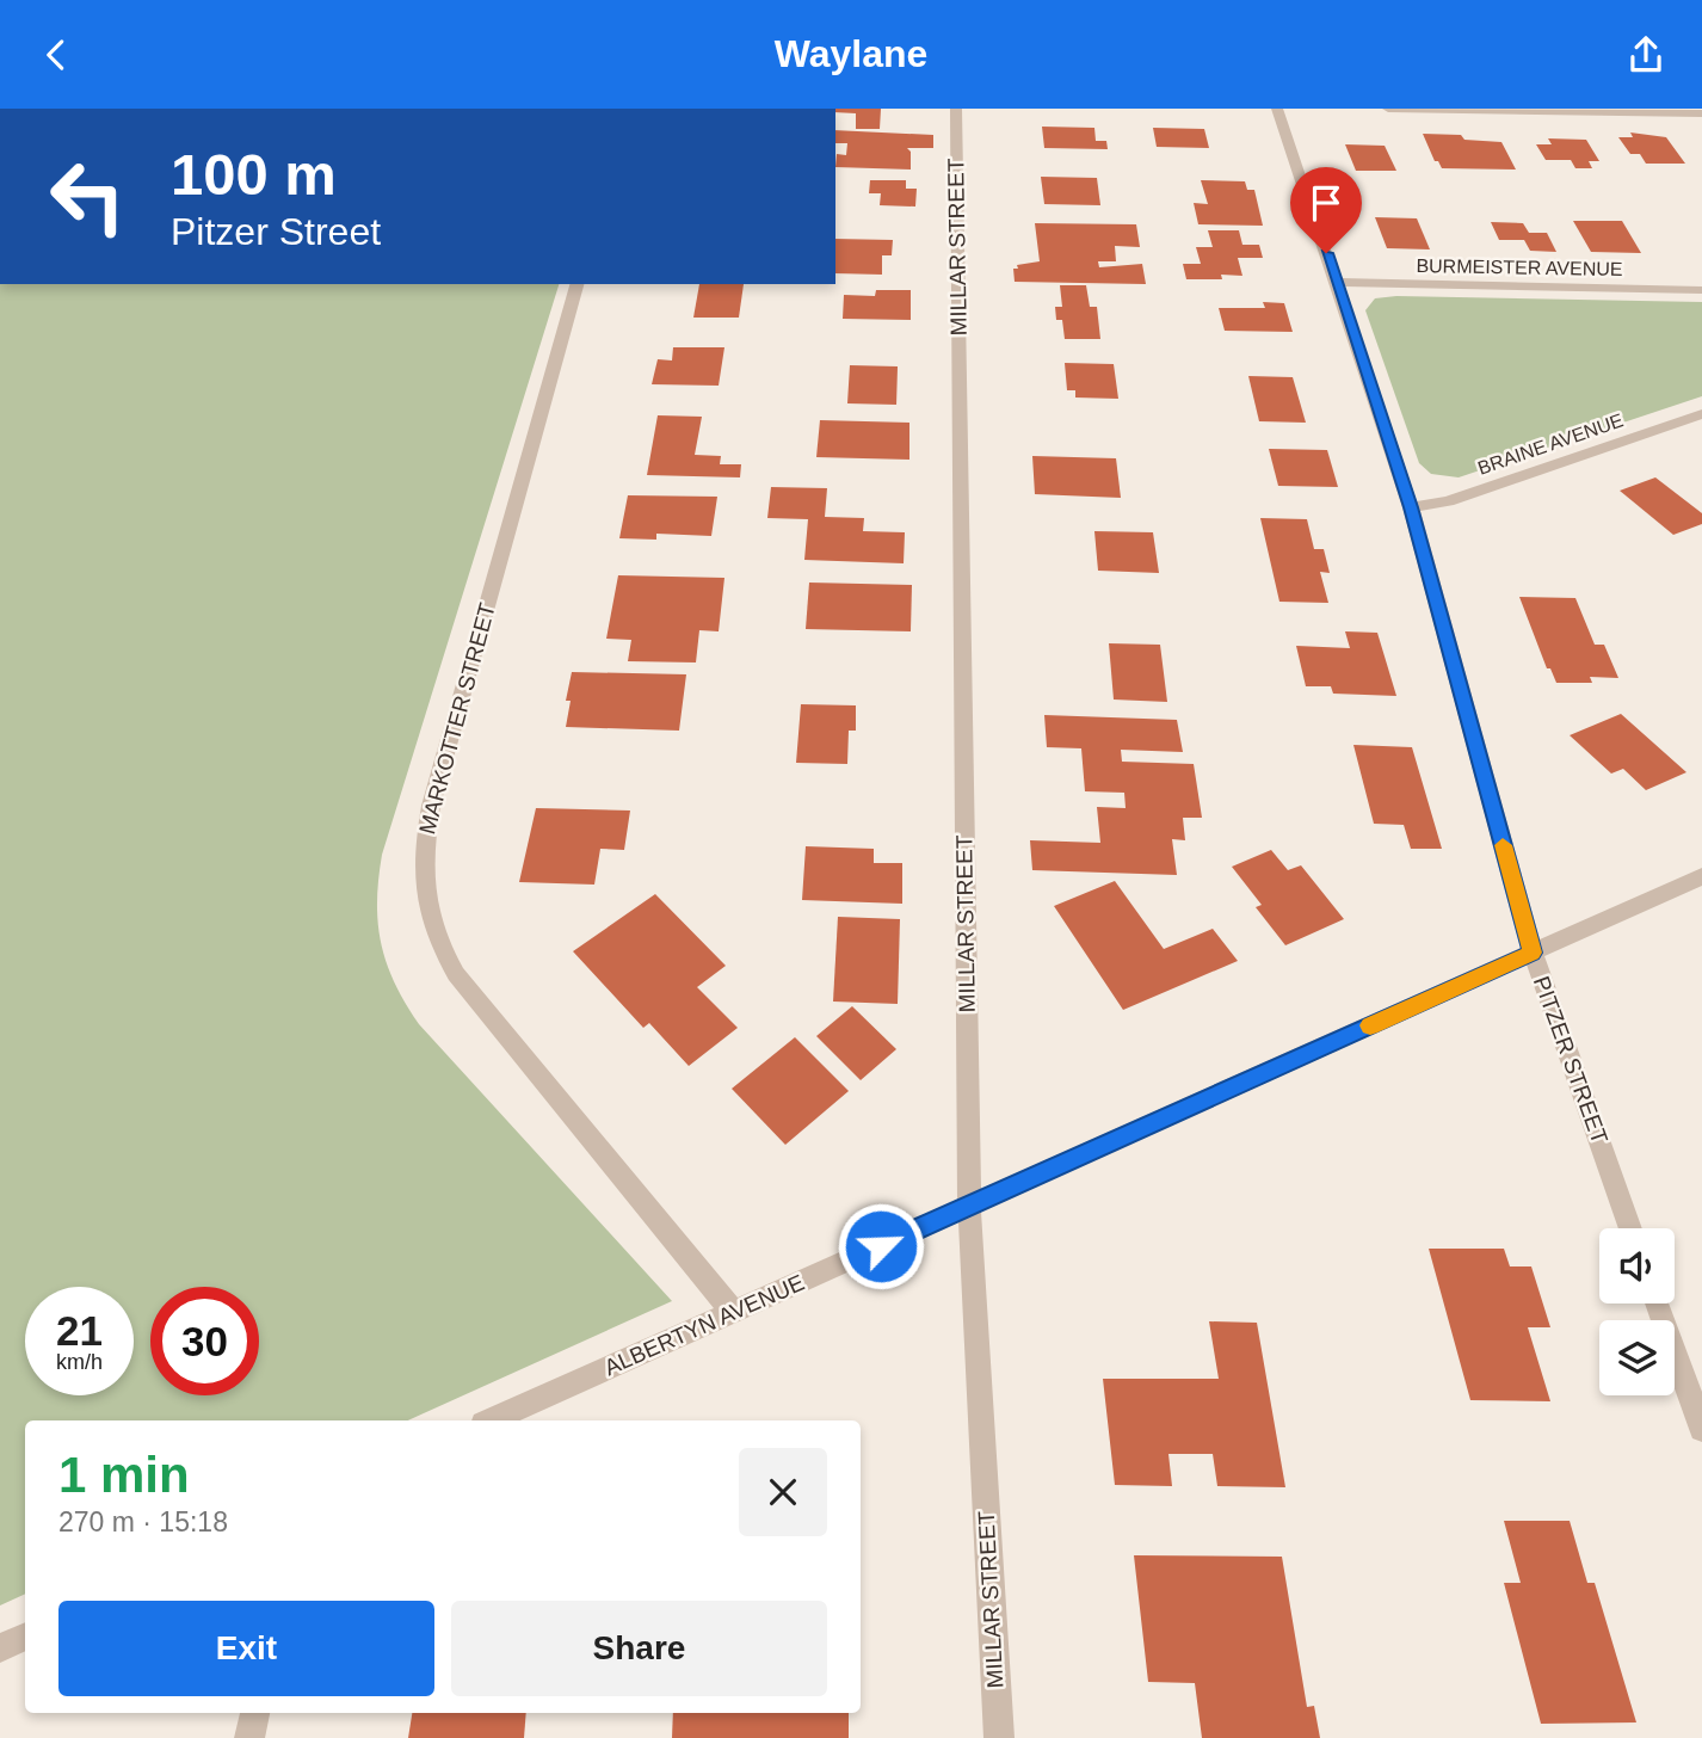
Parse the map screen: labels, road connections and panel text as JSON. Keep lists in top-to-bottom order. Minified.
{"streets":{"street":["MILLAR STREET","BURMEISTER AVENUE","BRAINE AVENUE","MARKOTTER STREET","PITZER STREET","ALBERTYN AVENUE"]},"crossings":[["MILLAR STREET","ALBERTYN AVENUE"],["BURMEISTER AVENUE","PITZER STREET"],["BRAINE AVENUE","PITZER STREET"],["MARKOTTER STREET","ALBERTYN AVENUE"],["PITZER STREET","ALBERTYN AVENUE"]],"page":{"header":"Waylane","turn":["100 m","Pitzer Street"],"speed":"21 km/h","limit":"30","heading":["1 min","270 m · 15:18"],"buttons":["Exit","Share"]}}
